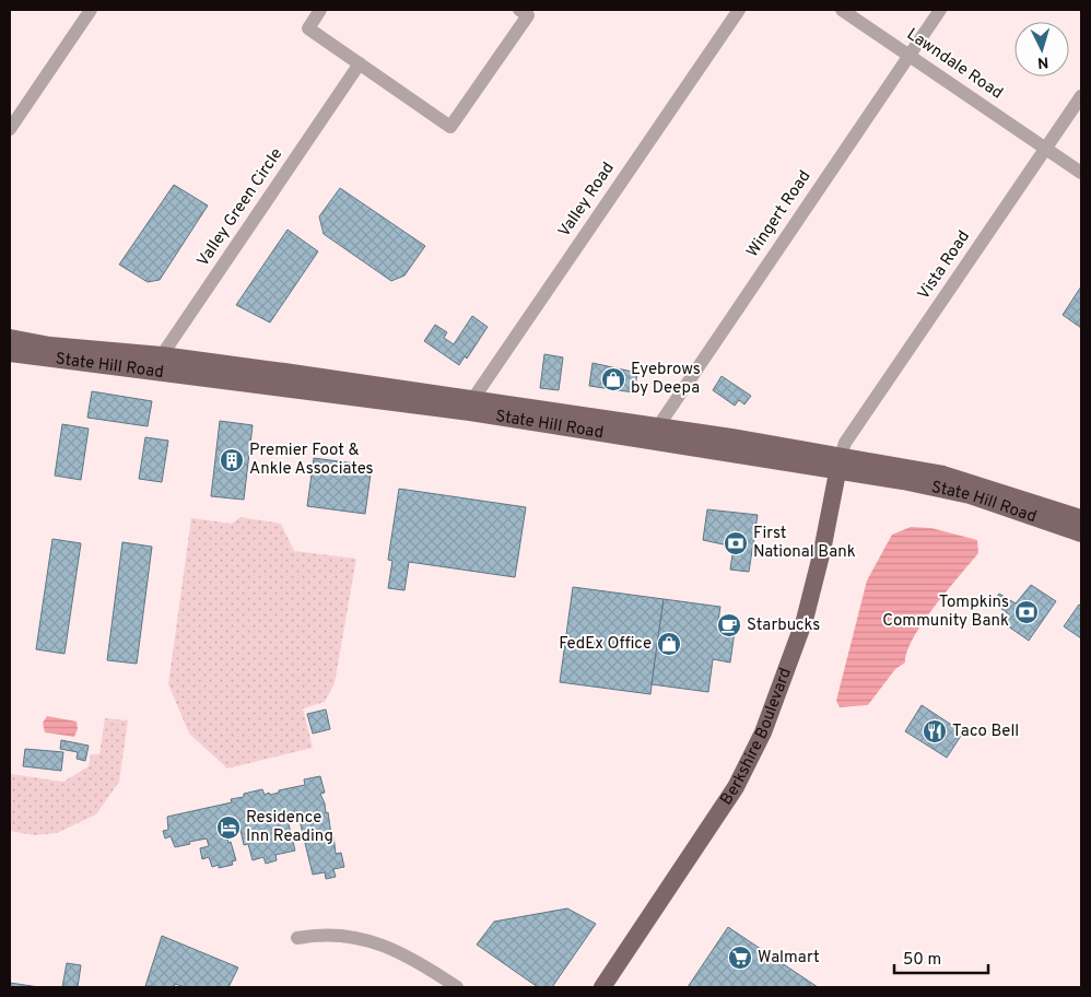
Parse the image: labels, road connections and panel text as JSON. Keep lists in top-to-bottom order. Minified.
{"streets":{"main road":["State Hill Road","Berkshire Boulevard"],"street":["Lawndale Road","Valley Road","Valley Green Circle","Wingert Road","Vista Road"]},"crossings":[["Lawndale Road","Wingert Road"],["Lawndale Road","Vista Road"],["Valley Road","State Hill Road"],["Valley Green Circle","State Hill Road"],["Wingert Road","State Hill Road"],["Vista Road","State Hill Road"],["Vista Road","Berkshire Boulevard"],["State Hill Road","Berkshire Boulevard"]],"places":{"shop":["Eyebrows by Deepa","FedEx Office"],"building":["Premier Foot & Ankle Associates"],"bank":["First National Bank","Tompkins Community Bank"],"cafe":["Starbucks"],"restaurant":["Taco Bell"],"hotel":["Residence Inn Reading"],"supermarket":["Walmart"]},"scale_bar":"50 m","north":"bottom"}
